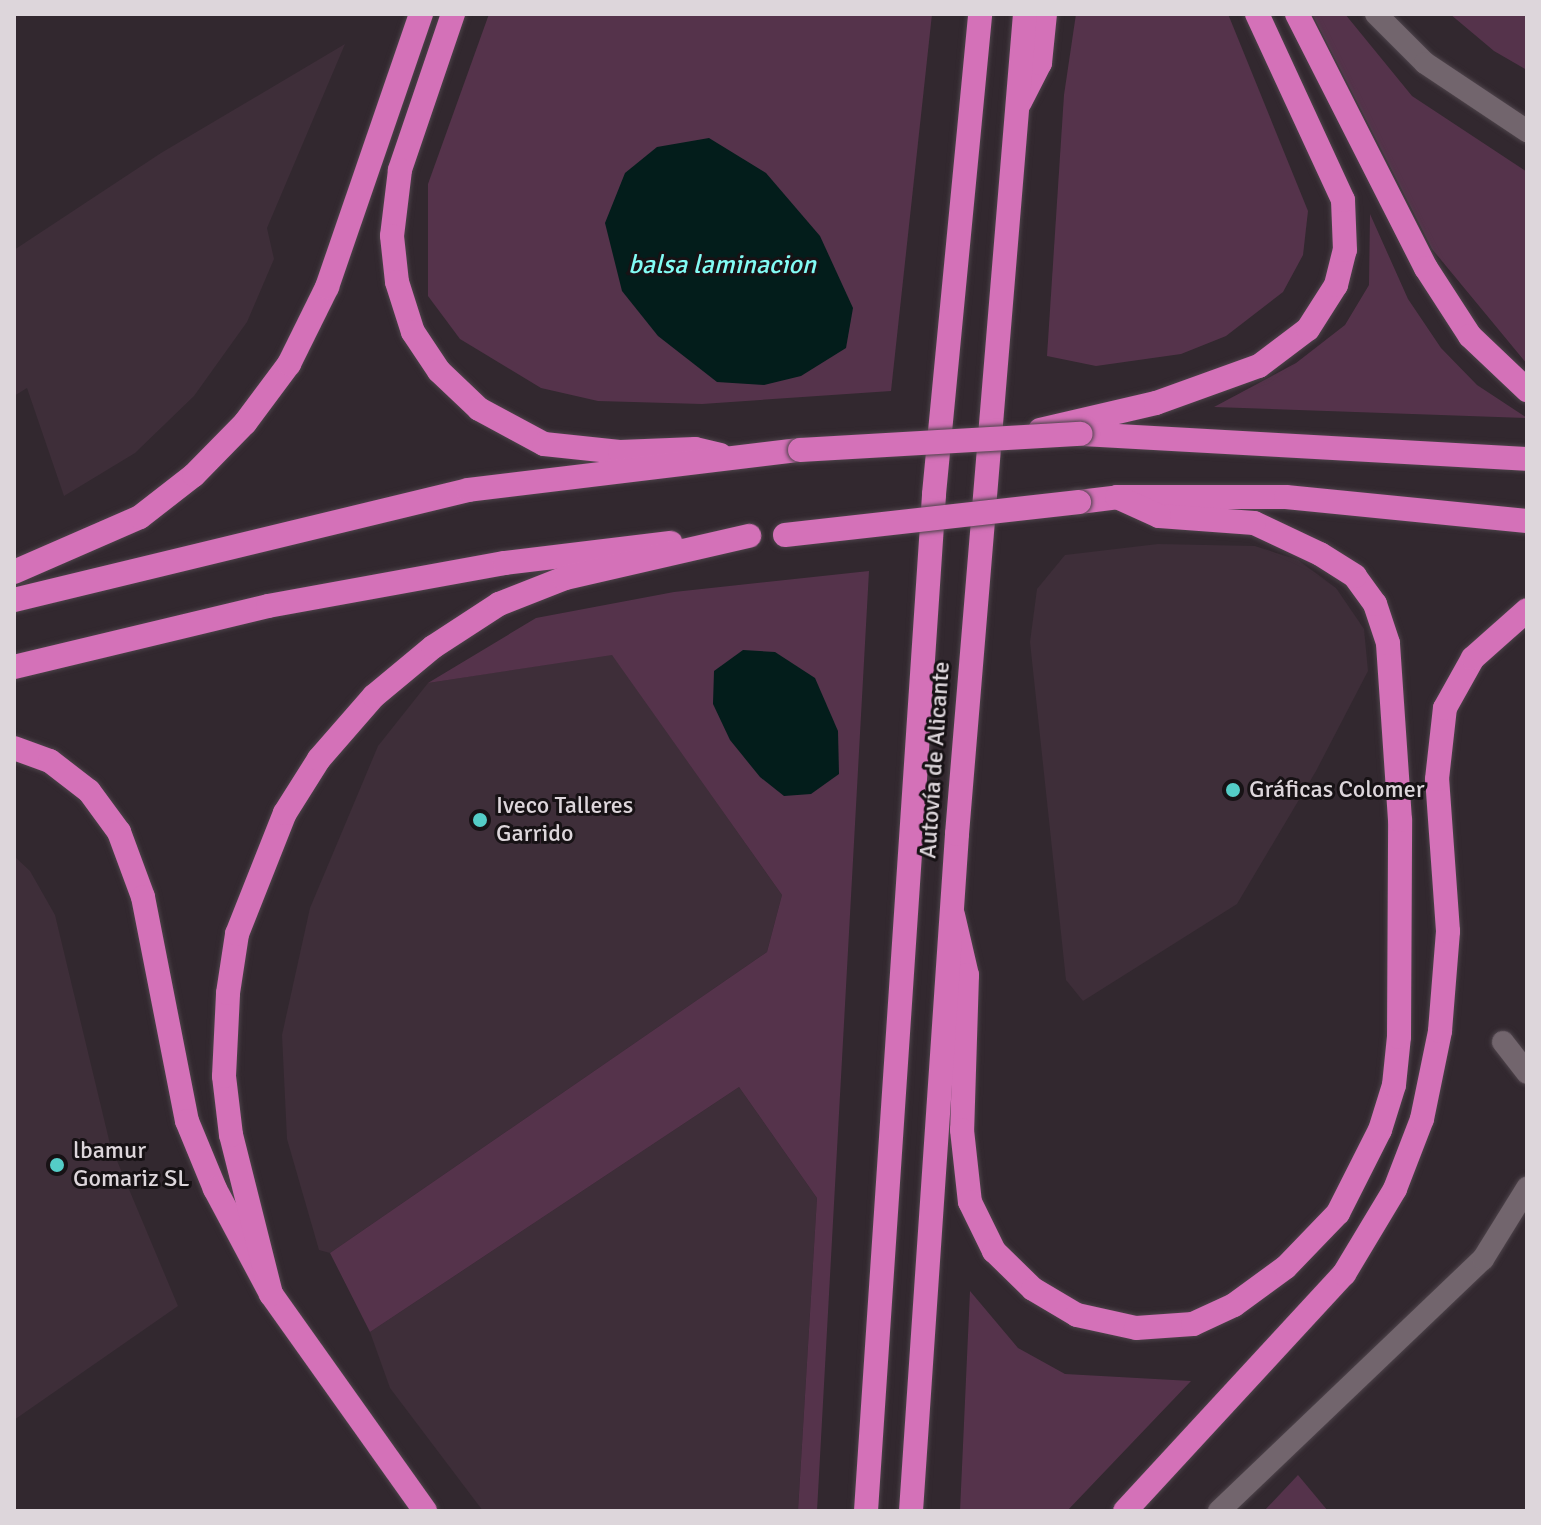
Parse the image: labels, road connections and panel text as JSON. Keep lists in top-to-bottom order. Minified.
{"streets":{"highway":["Autovía de Alicante"]},"water":["balsa laminacion"],"places":["Gráficas Colomer","Iveco Talleres Garrido","lbamur Gomariz SL"]}
